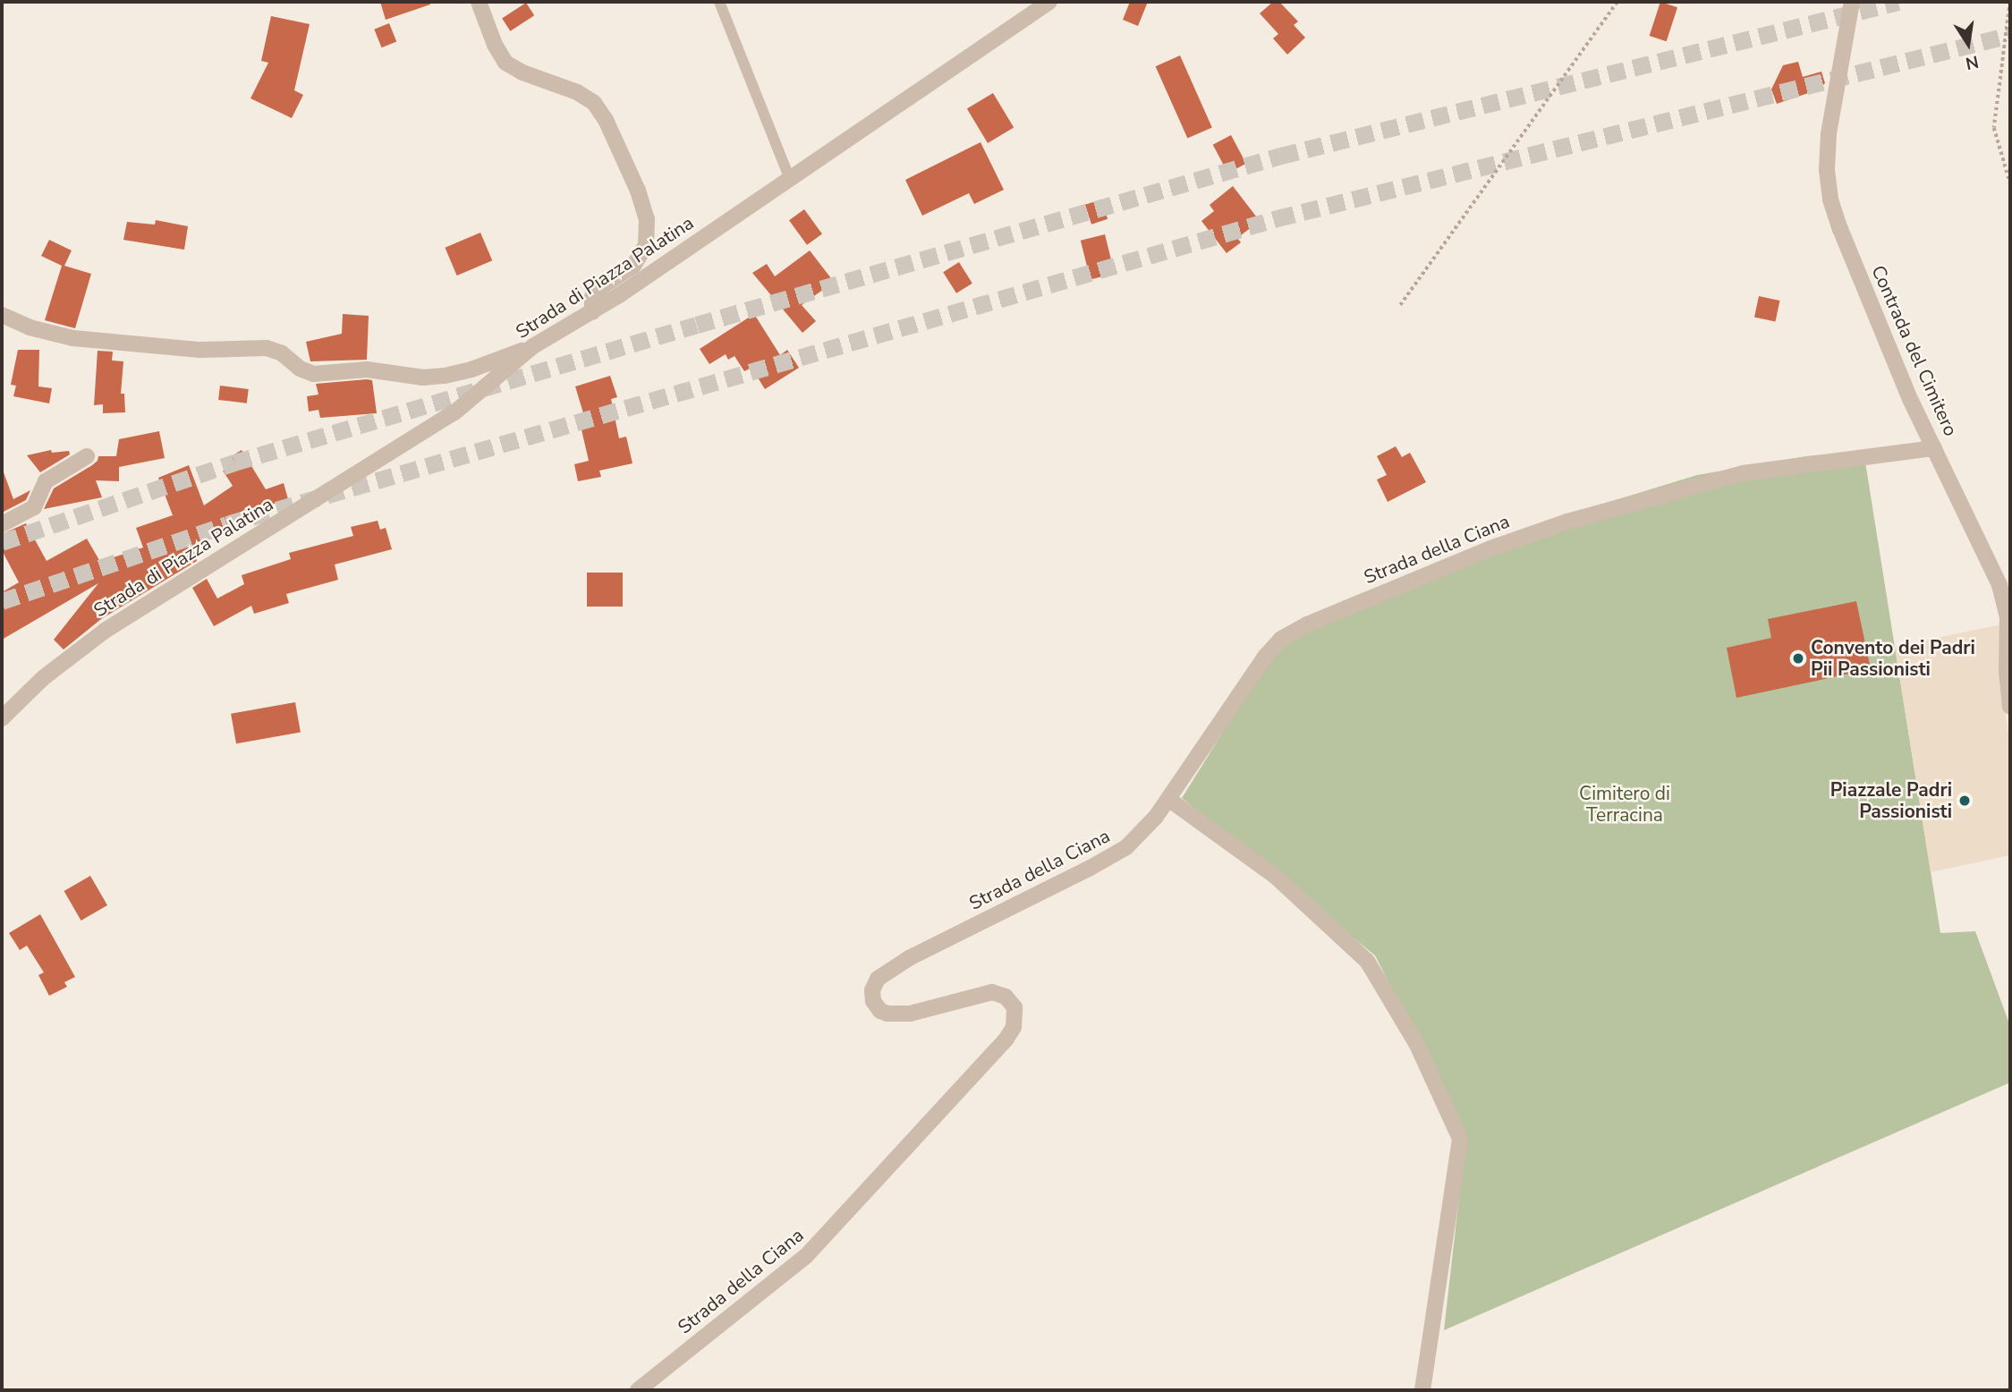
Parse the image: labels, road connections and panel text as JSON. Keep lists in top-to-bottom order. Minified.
{"streets":{"street":["Strada di Piazza Palatina","Contrada del Cimitero","Strada della Ciana"]},"crossings":[["Contrada del Cimitero","Strada della Ciana"]],"parks":["Cimitero di Terracina"],"places":["Convento dei Padri Pii Passionisti","Piazzale Padri Passionisti"],"north":"bottom"}
